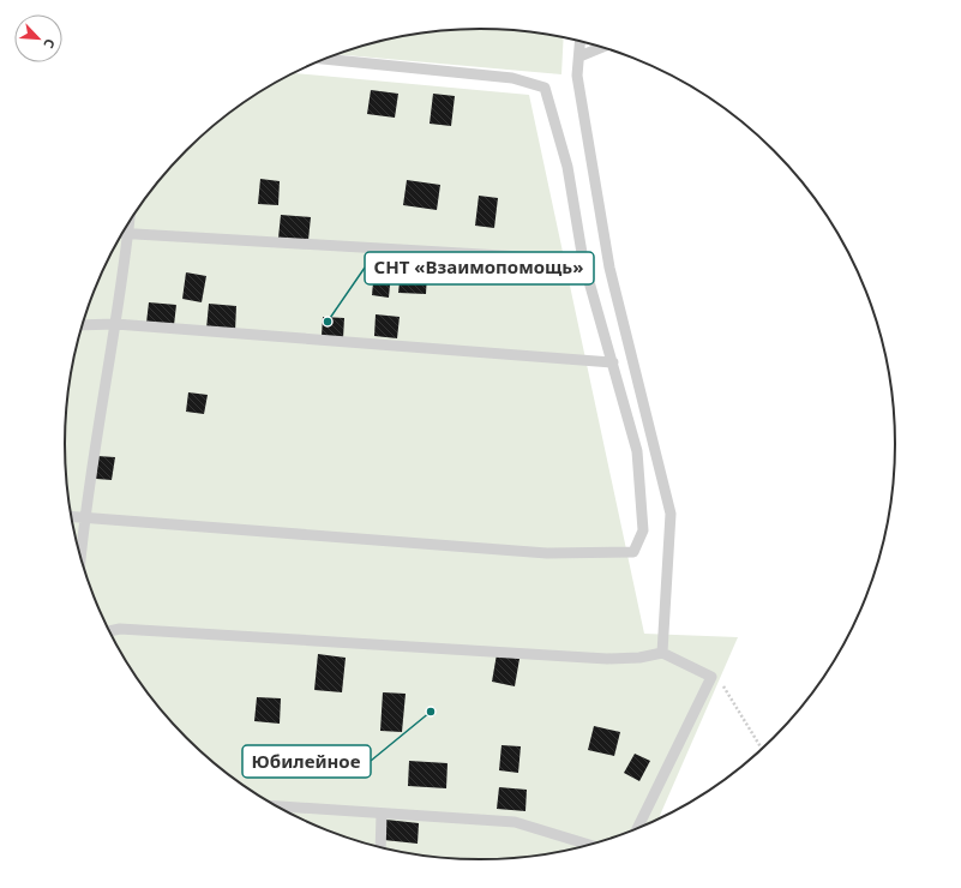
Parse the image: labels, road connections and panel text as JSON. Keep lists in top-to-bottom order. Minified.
{"places":["СНТ «Взаимопомощь»","Юбилейное"],"north":"bottom right"}
